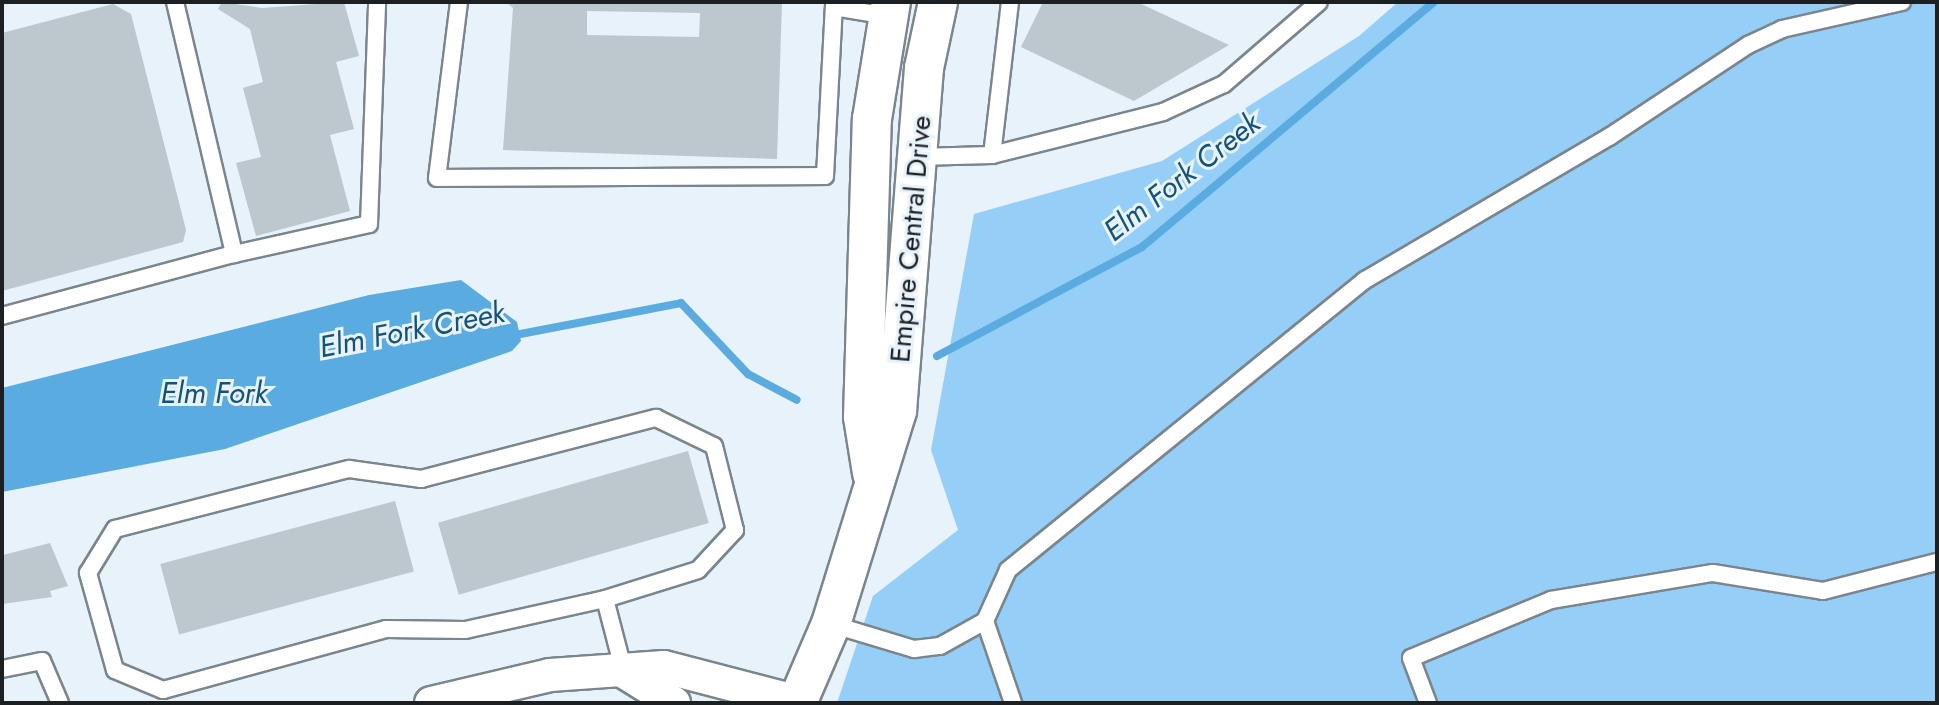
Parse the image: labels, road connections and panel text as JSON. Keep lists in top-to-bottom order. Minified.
{"streets":{"street":["Empire Central Drive"]},"water":["Elm Fork Creek","Elm Fork"]}
